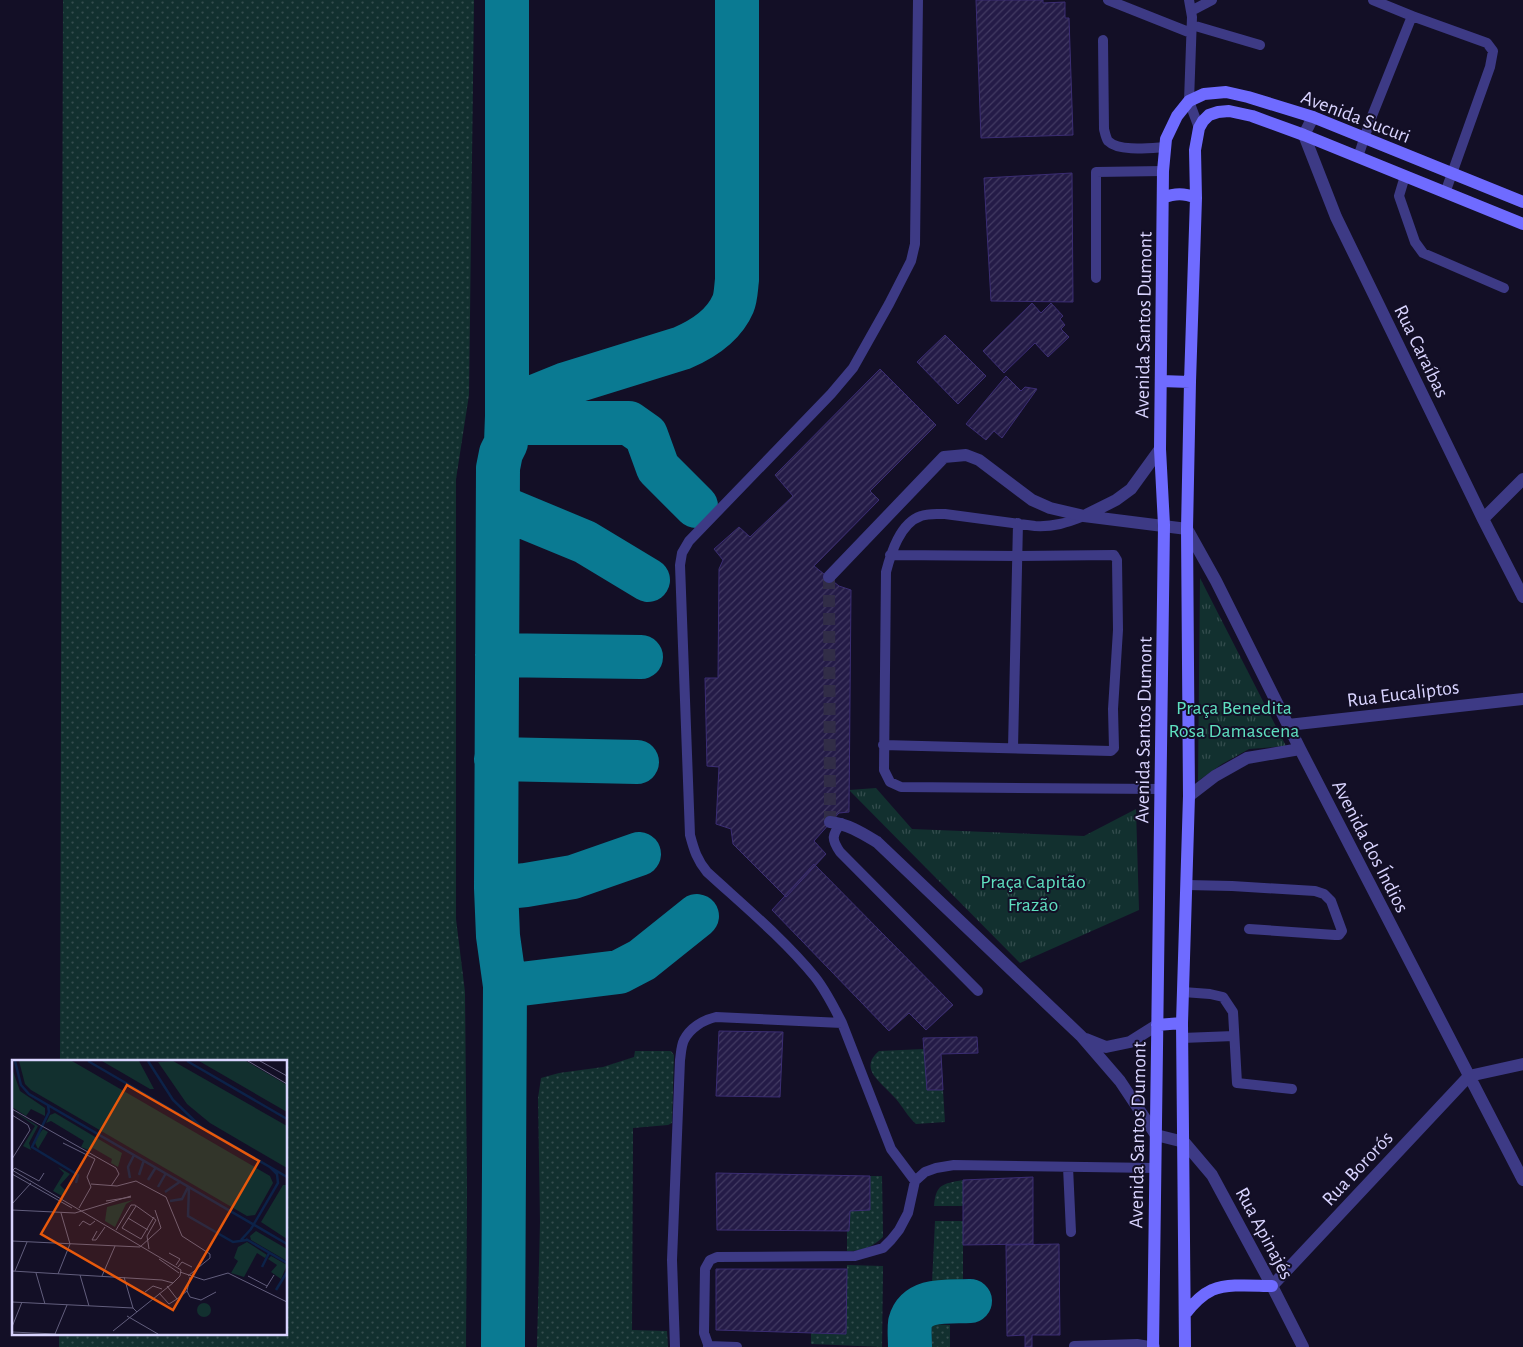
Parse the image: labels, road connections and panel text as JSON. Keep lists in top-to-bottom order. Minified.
{"streets":{"main road":["Avenida Sucuri","Avenida Santos Dumont"],"street":["Rua Caraíbas","Rua Eucaliptos","Avenida dos Índios","Rua Bororós","Rua Apinajés"]},"crossings":[["Avenida Sucuri","Avenida Santos Dumont"],["Avenida Sucuri","Rua Caraíbas"],["Rua Eucaliptos","Avenida dos Índios"],["Avenida dos Índios","Rua Bororós"],["Rua Bororós","Rua Apinajés"]],"parks":["Praça Benedita Rosa Damascena","Praça Capitão Frazão"]}
